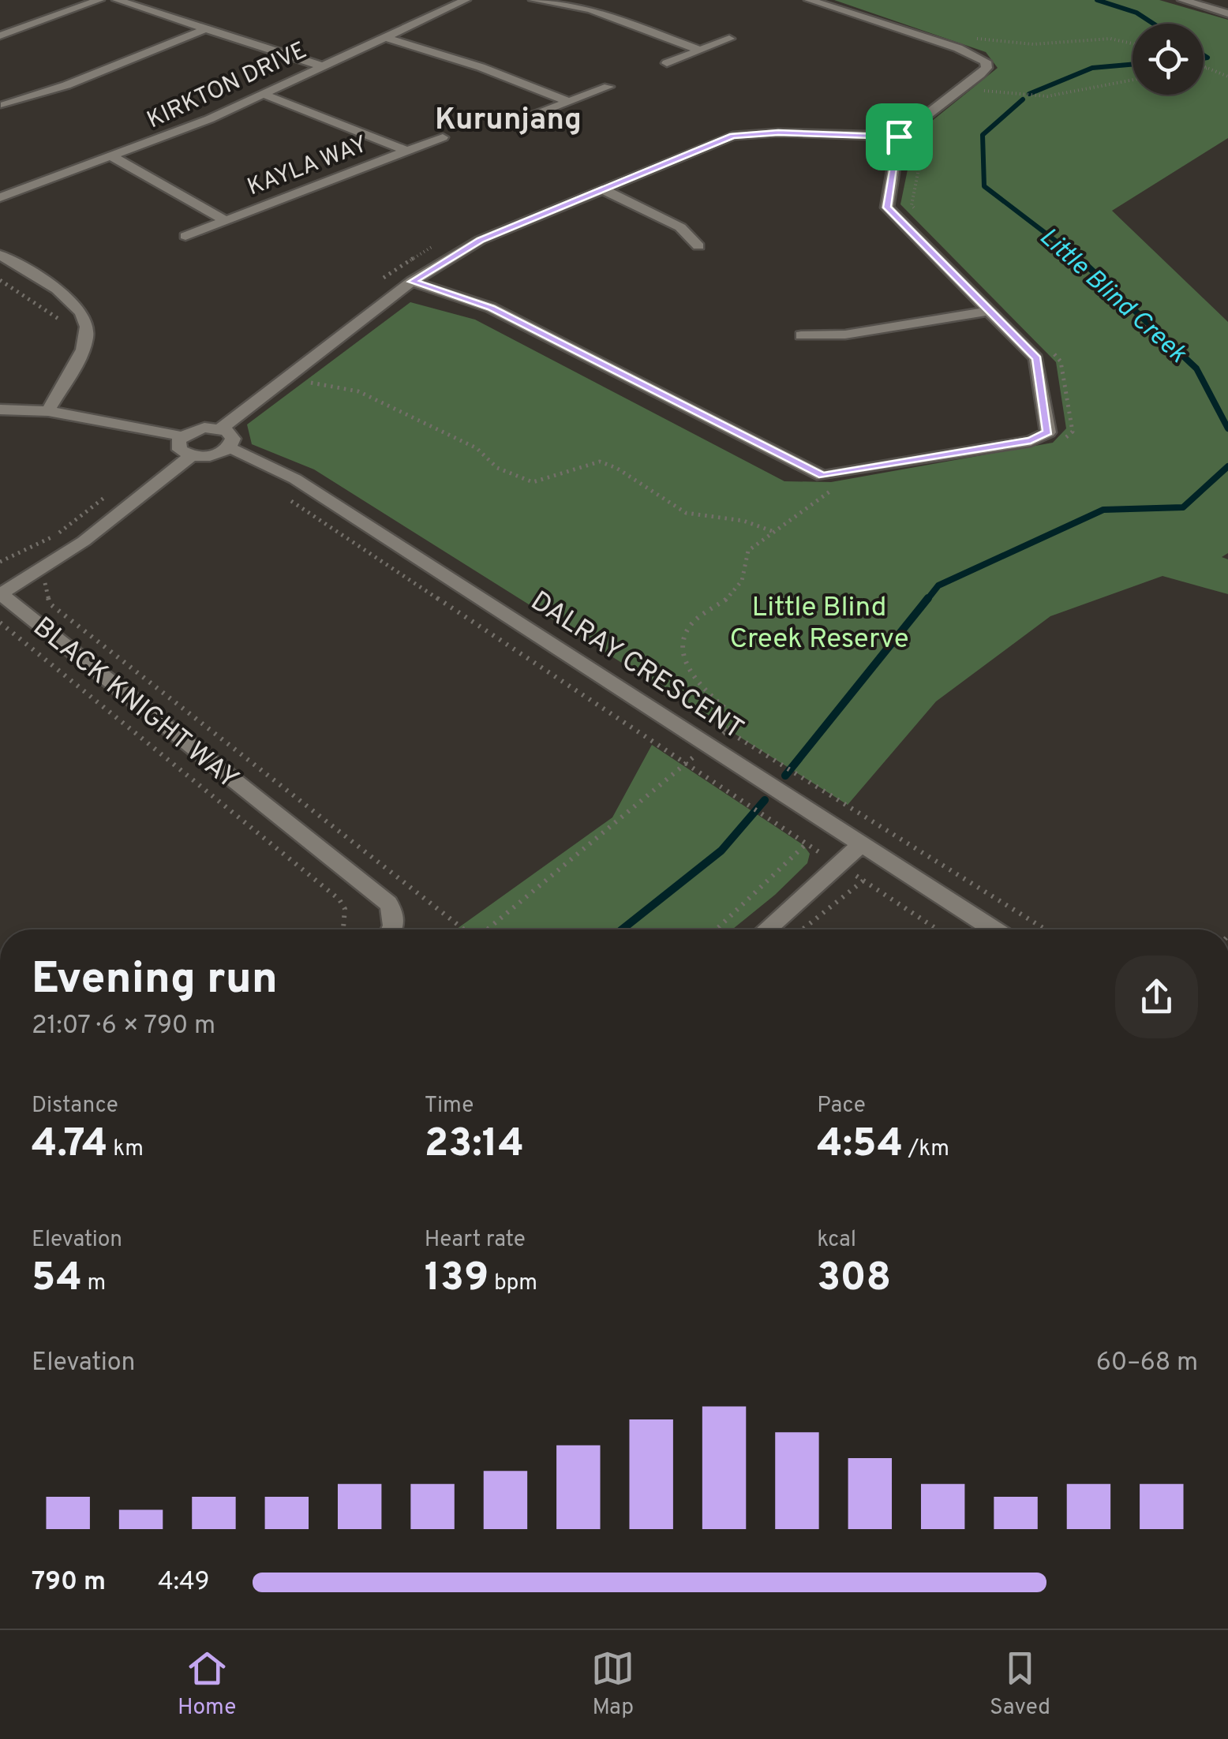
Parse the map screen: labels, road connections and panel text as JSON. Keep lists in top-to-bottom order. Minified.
{"streets":{"street":["KIRKTON DRIVE","KAYLA WAY","DALRAY CRESCENT","BLACK KNIGHT WAY"]},"crossings":[["KIRKTON DRIVE","KAYLA WAY"]],"districts":["Kurunjang"],"water":["Little Blind Creek"],"parks":["Little Blind Creek Reserve"],"page":{"heading":["Evening run","21:07 · 6 × 790 m"],"stats":[["Distance","4.74 km"],["Time","23:14"],["Pace","4:54 /km"],["Elevation","54 m"],["Heart rate","139 bpm"],["kcal","308"]],"chart":["Elevation","60–68 m"],"list":[{"name":"790 m","note":"4:49"}],"tabs":["Home","Map","Saved"]}}
